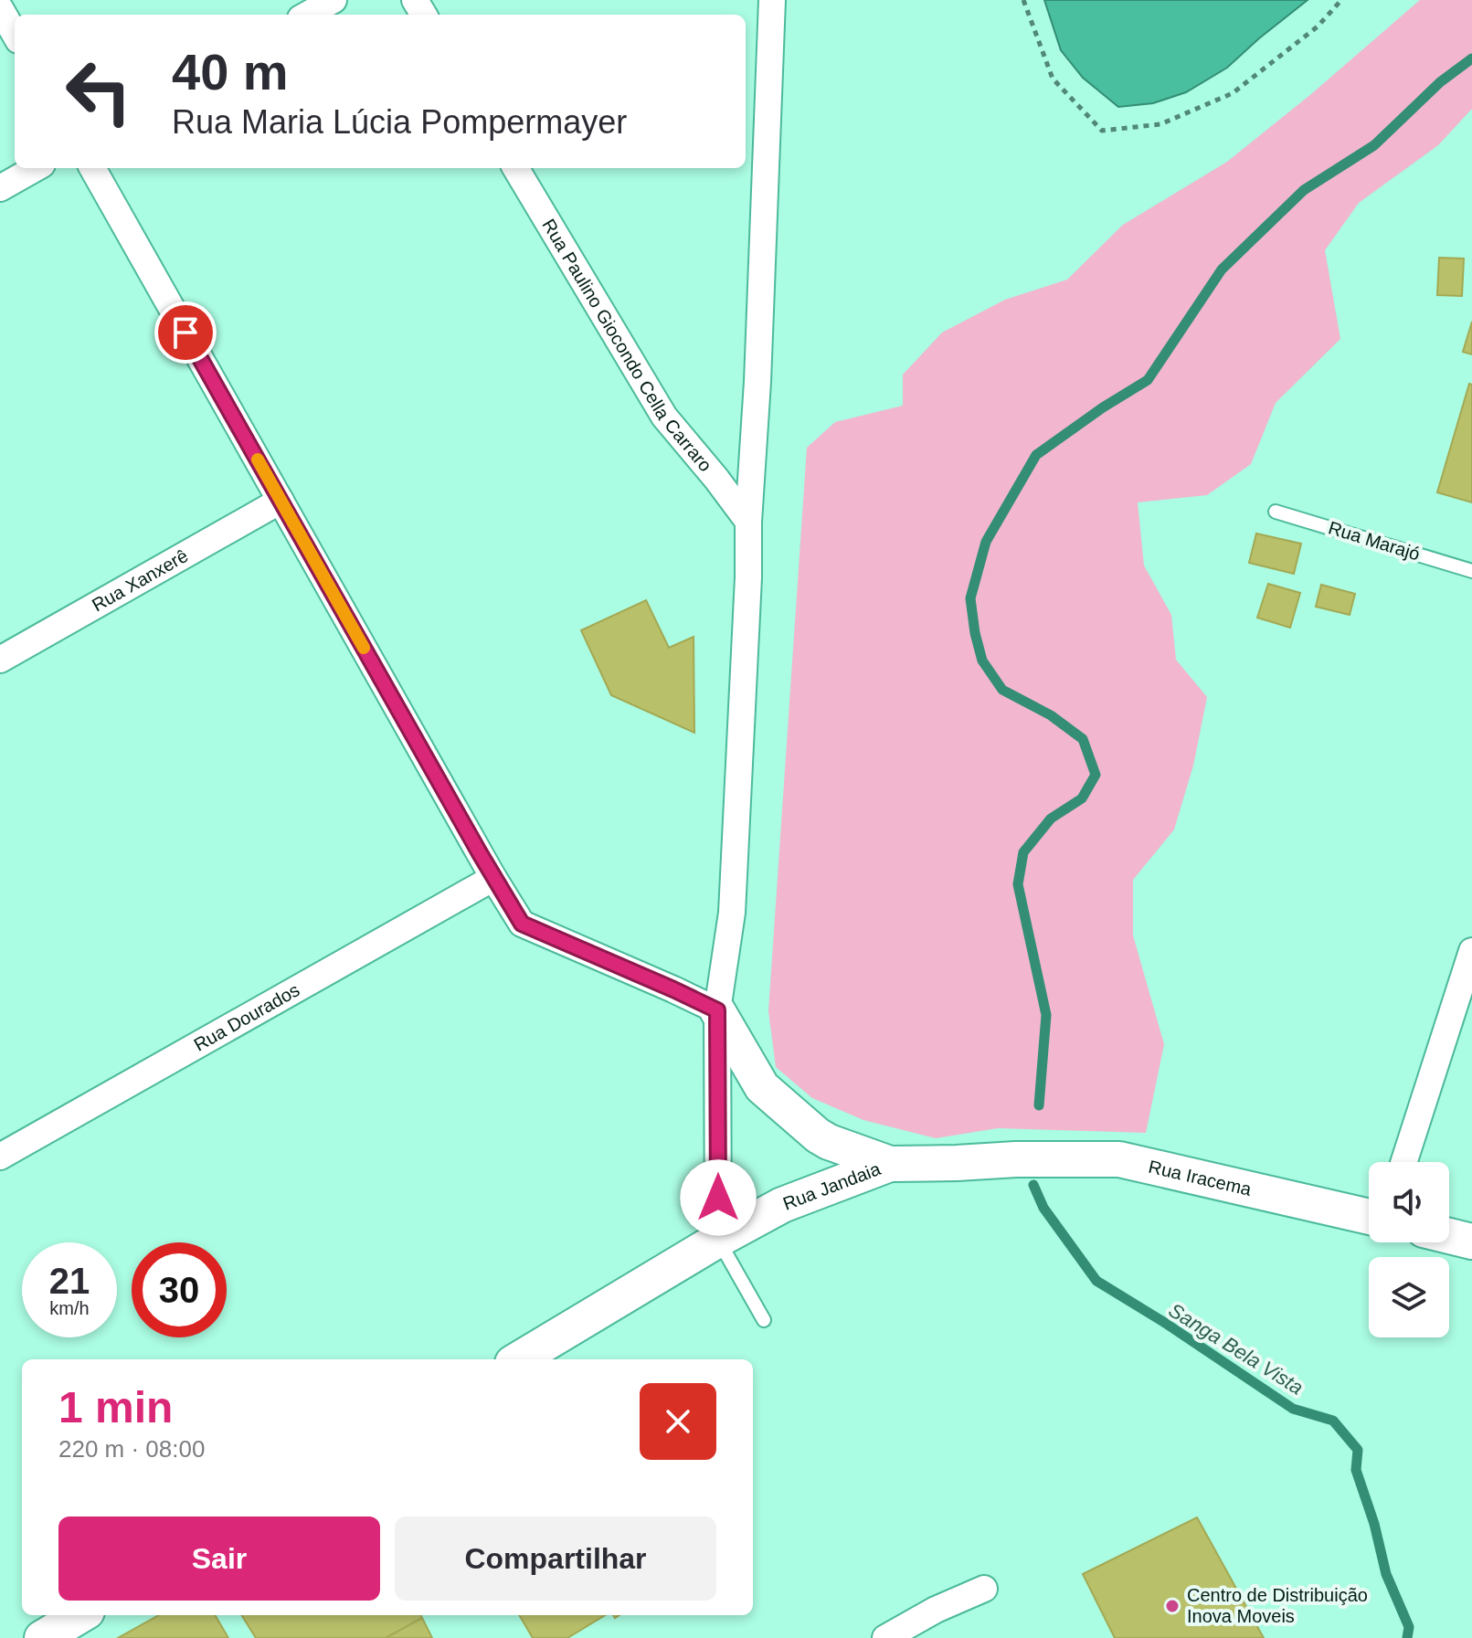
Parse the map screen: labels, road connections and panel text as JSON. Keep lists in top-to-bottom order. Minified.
{"streets":{"street":["Rua Paulino Giocondo Cella Carraro","Rua Xanxerê","Rua Dourados","Rua Iracema","Rua Jandaia"],"lane":["Rua Marajó"]},"crossings":[["Rua Iracema","Rua Jandaia"]],"water":["Sanga Bela Vista"],"places":["Centro de Distribuição Inova Moveis"],"page":{"turn":["40 m","Rua Maria Lúcia Pompermayer"],"speed":"21 km/h","limit":"30","heading":["1 min","220 m · 08:00"],"buttons":["Sair","Compartilhar"]}}
